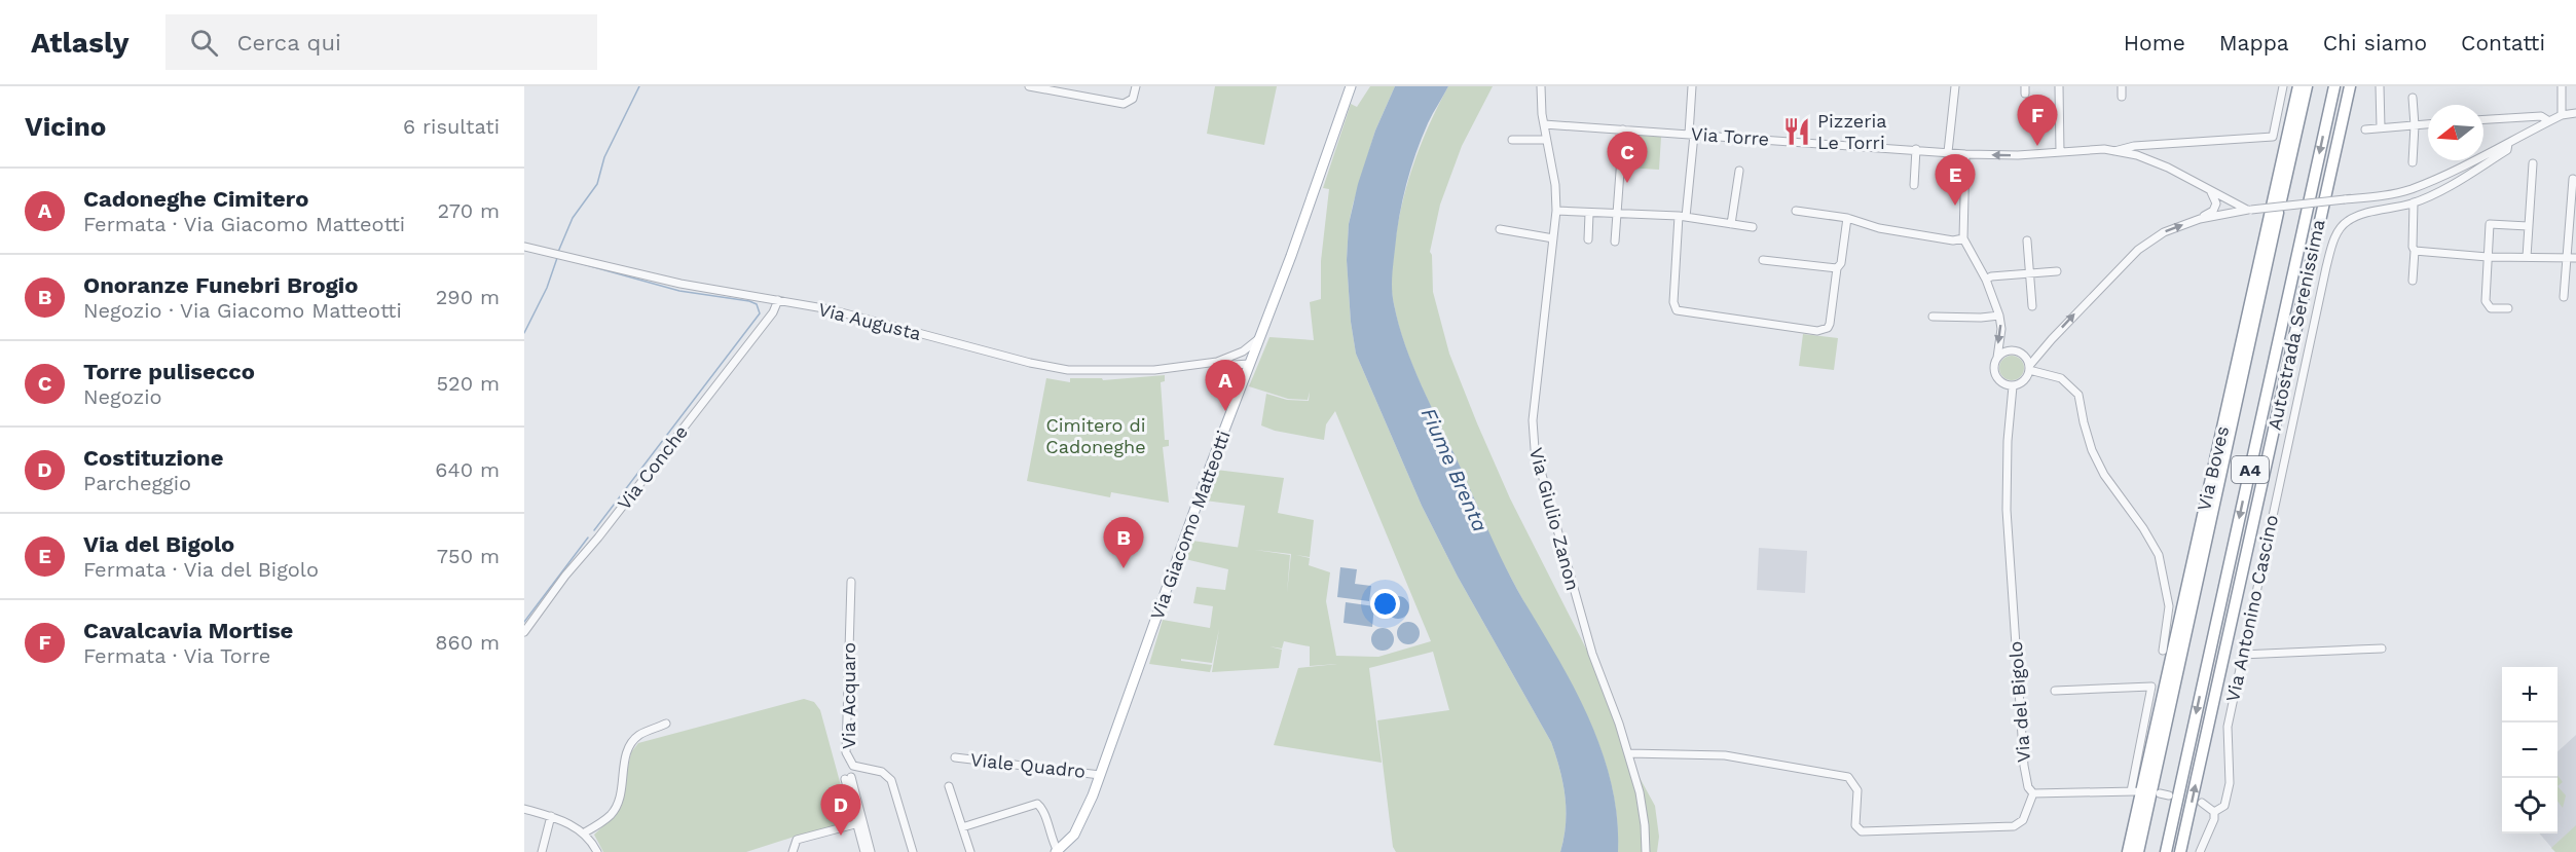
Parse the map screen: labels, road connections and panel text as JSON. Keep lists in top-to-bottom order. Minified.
{"streets":{"highway":["Autostrada Serenissima","Via Boves","A4"],"main road":["Via Giacomo Matteotti"],"street":["Via Torre","Via Augusta","Via Conche","Via Giulio Zanon","Via Antonino Cascino","Via Acquaro","Via del Bigolo","Viale Quadro"]},"crossings":[["Via Torre","Via Giulio Zanon"],["Via Augusta","Via Conche"],["Via Augusta","Via Giacomo Matteotti"],["Via Giacomo Matteotti","Viale Quadro"]],"water":["Fiume Brenta"],"parks":["Cimitero di Cadoneghe"],"places":{"restaurant":["Pizzeria Le Torri"]},"north":"left","page":{"header":"Atlasly","search":"Cerca qui","nav":["Home","Mappa","Chi siamo","Contatti"],"heading":["Vicino","6 risultati"],"pins":["F","C","E","A","B","D"],"list":[{"mark":"A","name":"Cadoneghe Cimitero","note":"Fermata · Via Giacomo Matteotti","value":"270 m"},{"mark":"B","name":"Onoranze Funebri Brogio","note":"Negozio · Via Giacomo Matteotti","value":"290 m"},{"mark":"C","name":"Torre pulisecco","note":"Negozio","value":"520 m"},{"mark":"D","name":"Costituzione","note":"Parcheggio","value":"640 m"},{"mark":"E","name":"Via del Bigolo","note":"Fermata · Via del Bigolo","value":"750 m"},{"mark":"F","name":"Cavalcavia Mortise","note":"Fermata · Via Torre","value":"860 m"}],"map_buttons":["+","−"]}}
